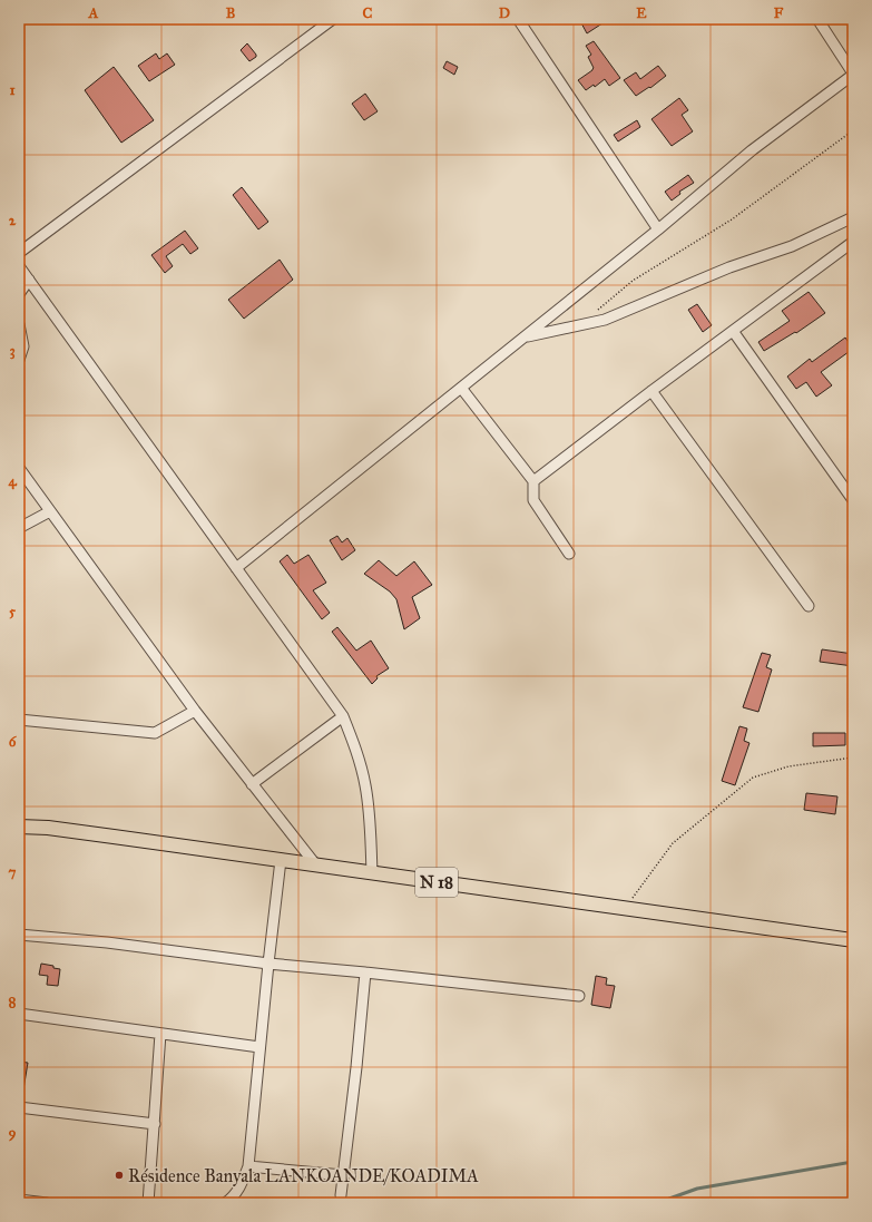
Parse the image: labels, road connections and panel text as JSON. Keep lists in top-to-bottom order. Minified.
{"streets":{"main road":["N 18"]},"places":["Résidence Banyala LANKOANDE/KOADIMA"],"grid":{"columns":["A","B","C","D","E","F"],"rows":["1","2","3","4","5","6","7","8","9"]}}
